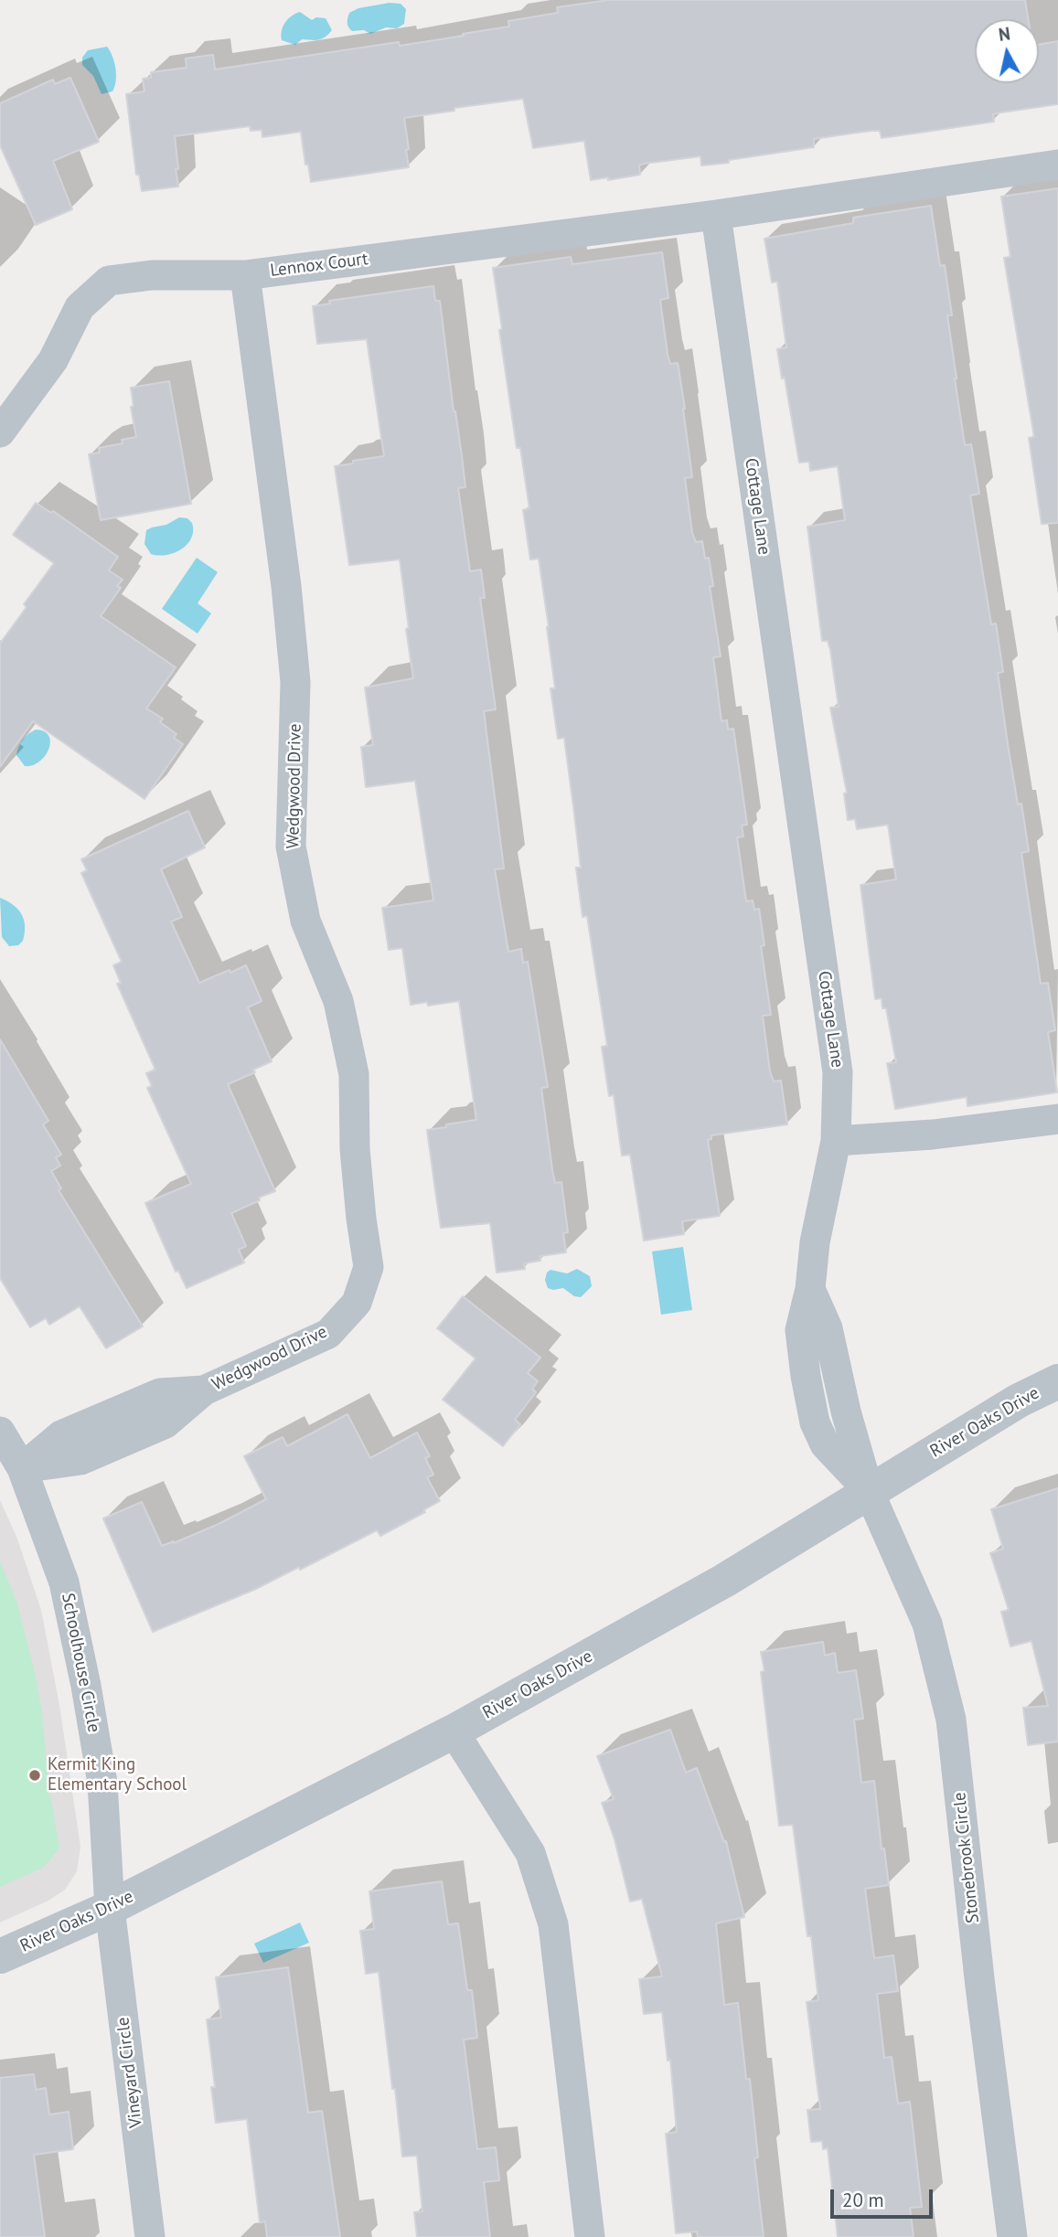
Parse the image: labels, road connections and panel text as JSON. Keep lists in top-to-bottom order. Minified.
{"streets":{"street":["Lennox Court","Cottage Lane","Wedgwood Drive","River Oaks Drive","Schoolhouse Circle","Stonebrook Circle","Vineyard Circle"]},"crossings":[["Lennox Court","Cottage Lane"],["Lennox Court","Wedgwood Drive"],["Cottage Lane","River Oaks Drive"],["Cottage Lane","Stonebrook Circle"],["Wedgwood Drive","Schoolhouse Circle"],["River Oaks Drive","Schoolhouse Circle"],["River Oaks Drive","Stonebrook Circle"],["River Oaks Drive","Vineyard Circle"],["Schoolhouse Circle","Vineyard Circle"]],"places":["Kermit King Elementary School"],"scale_bar":"20 m","north":"top"}
